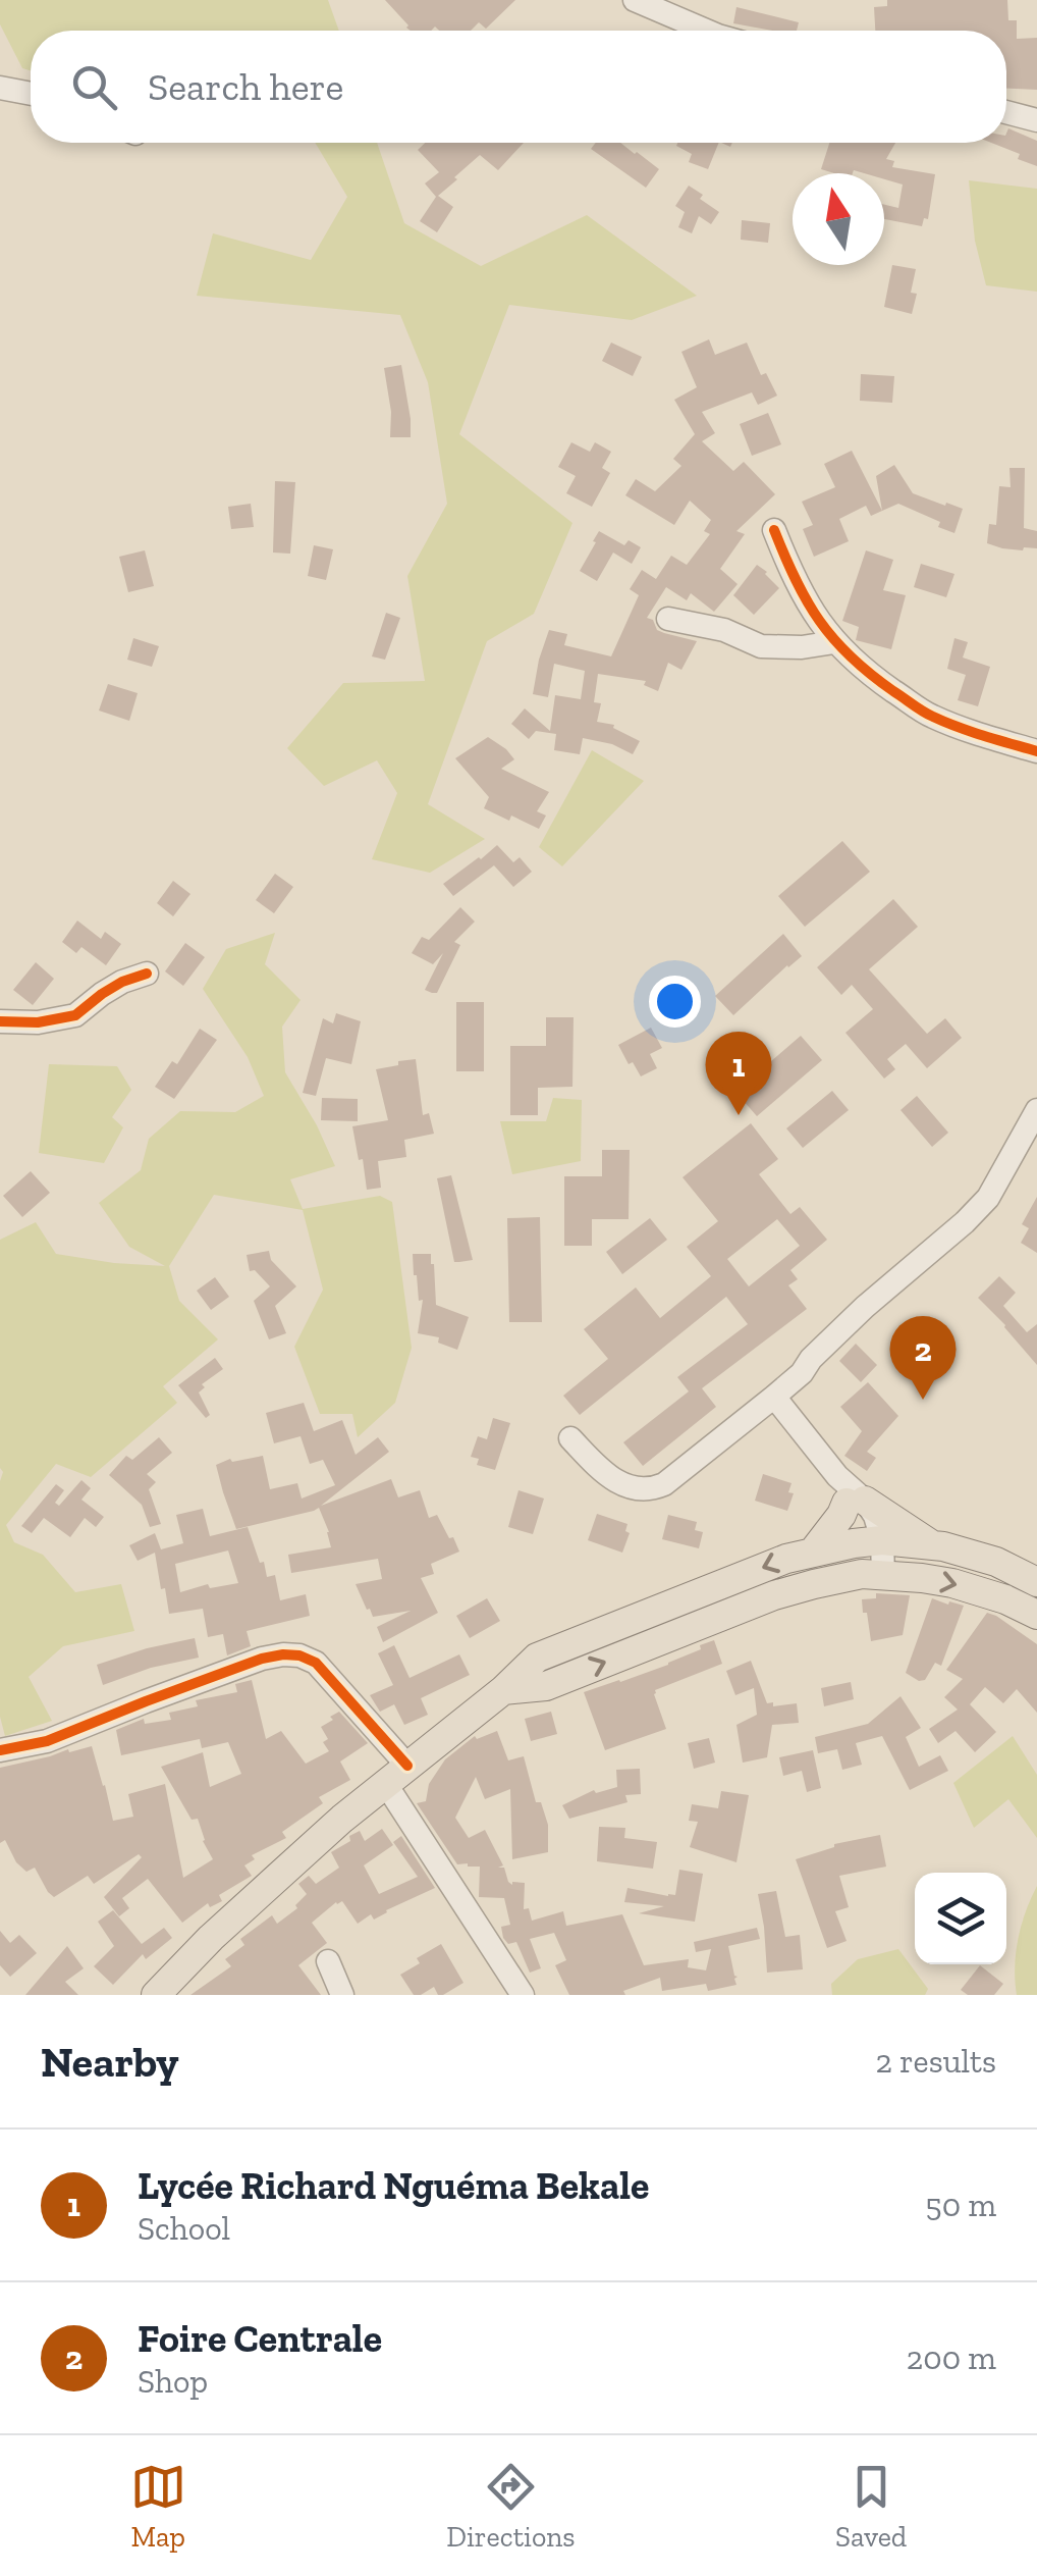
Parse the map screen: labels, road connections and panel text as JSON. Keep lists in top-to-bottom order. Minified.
{"north":"top","page":{"search":"Search here","pins":["1","2"],"heading":["Nearby","2 results"],"list":[{"mark":"1","name":"Lycée Richard Nguéma Bekale","note":"School","value":"50 m"},{"mark":"2","name":"Foire Centrale","note":"Shop","value":"200 m"}],"nav":["Map","Directions","Saved"]}}
